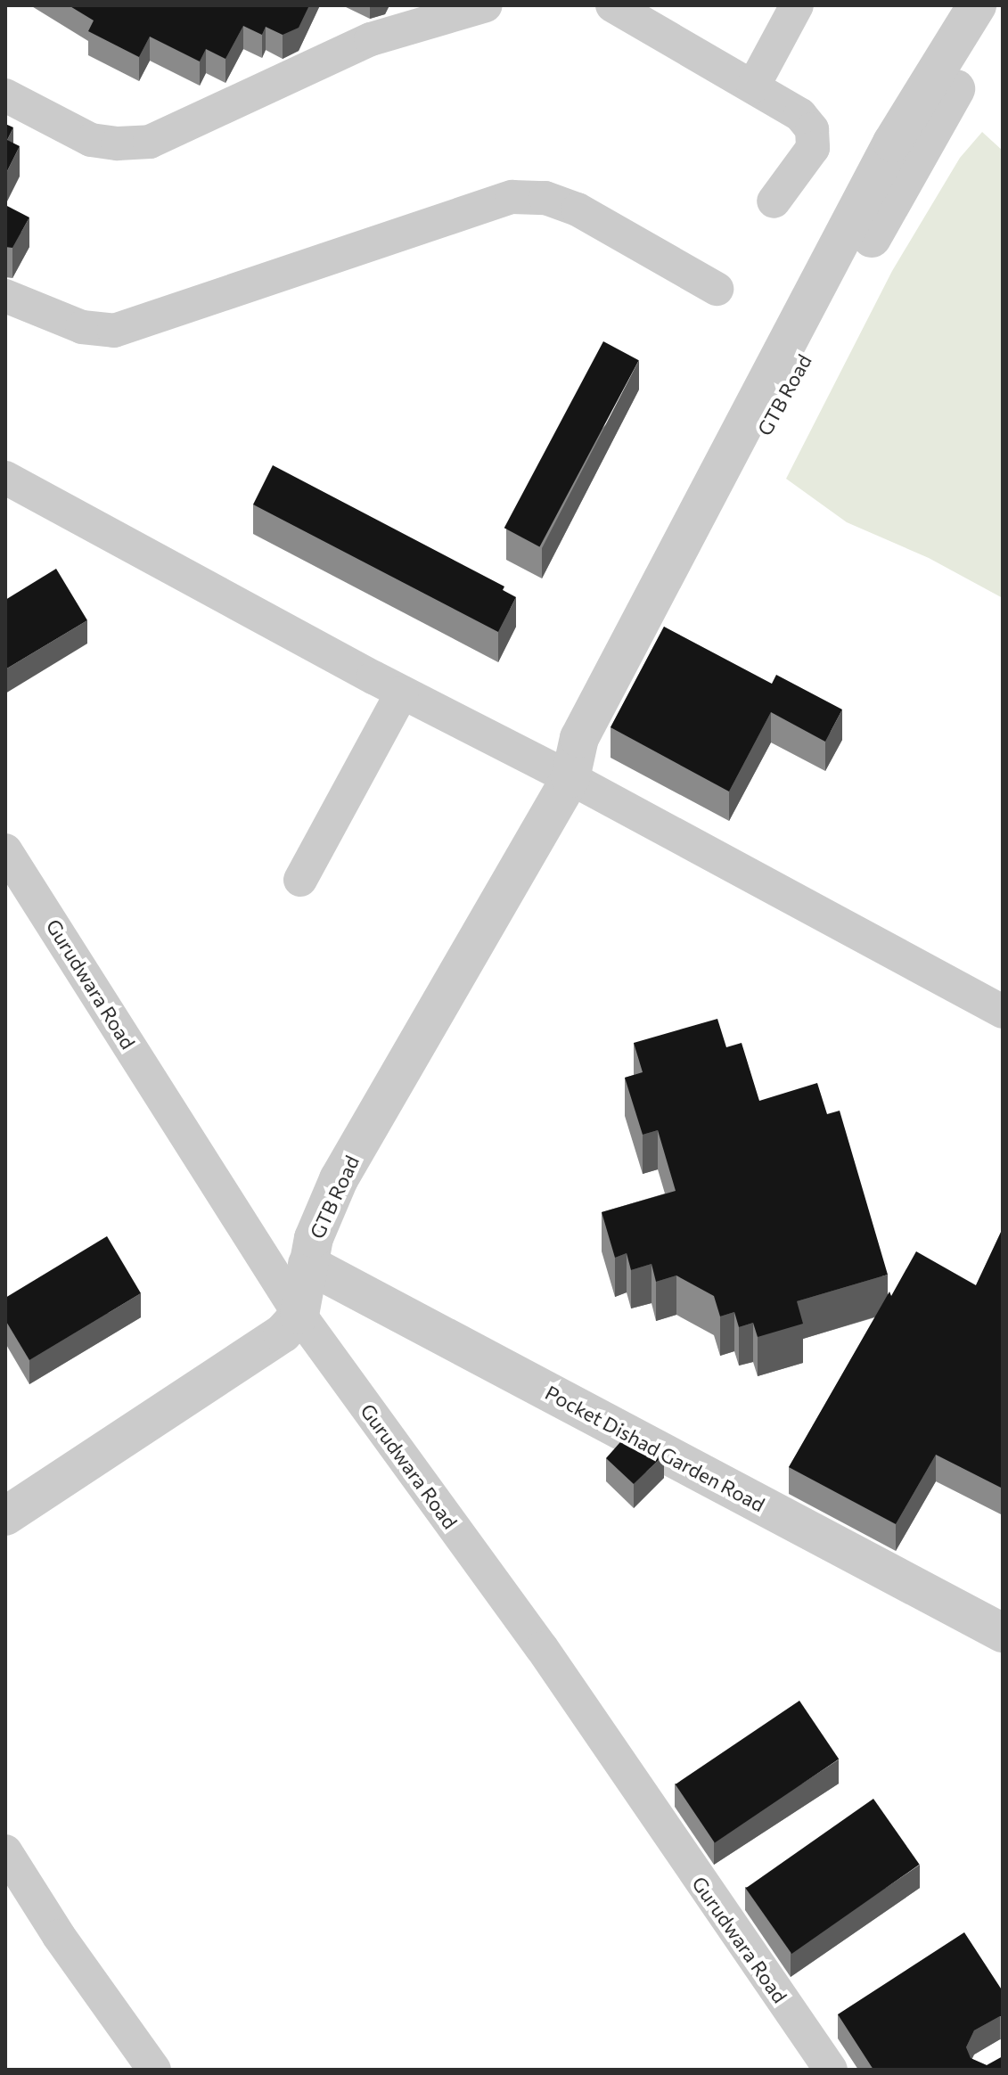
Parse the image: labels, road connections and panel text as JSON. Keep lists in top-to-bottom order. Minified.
{"streets":{"street":["GTB Road","Gurudwara Road","Pocket Dishad Garden Road"]},"crossings":[["GTB Road","Gurudwara Road"],["GTB Road","Pocket Dishad Garden Road"]]}
